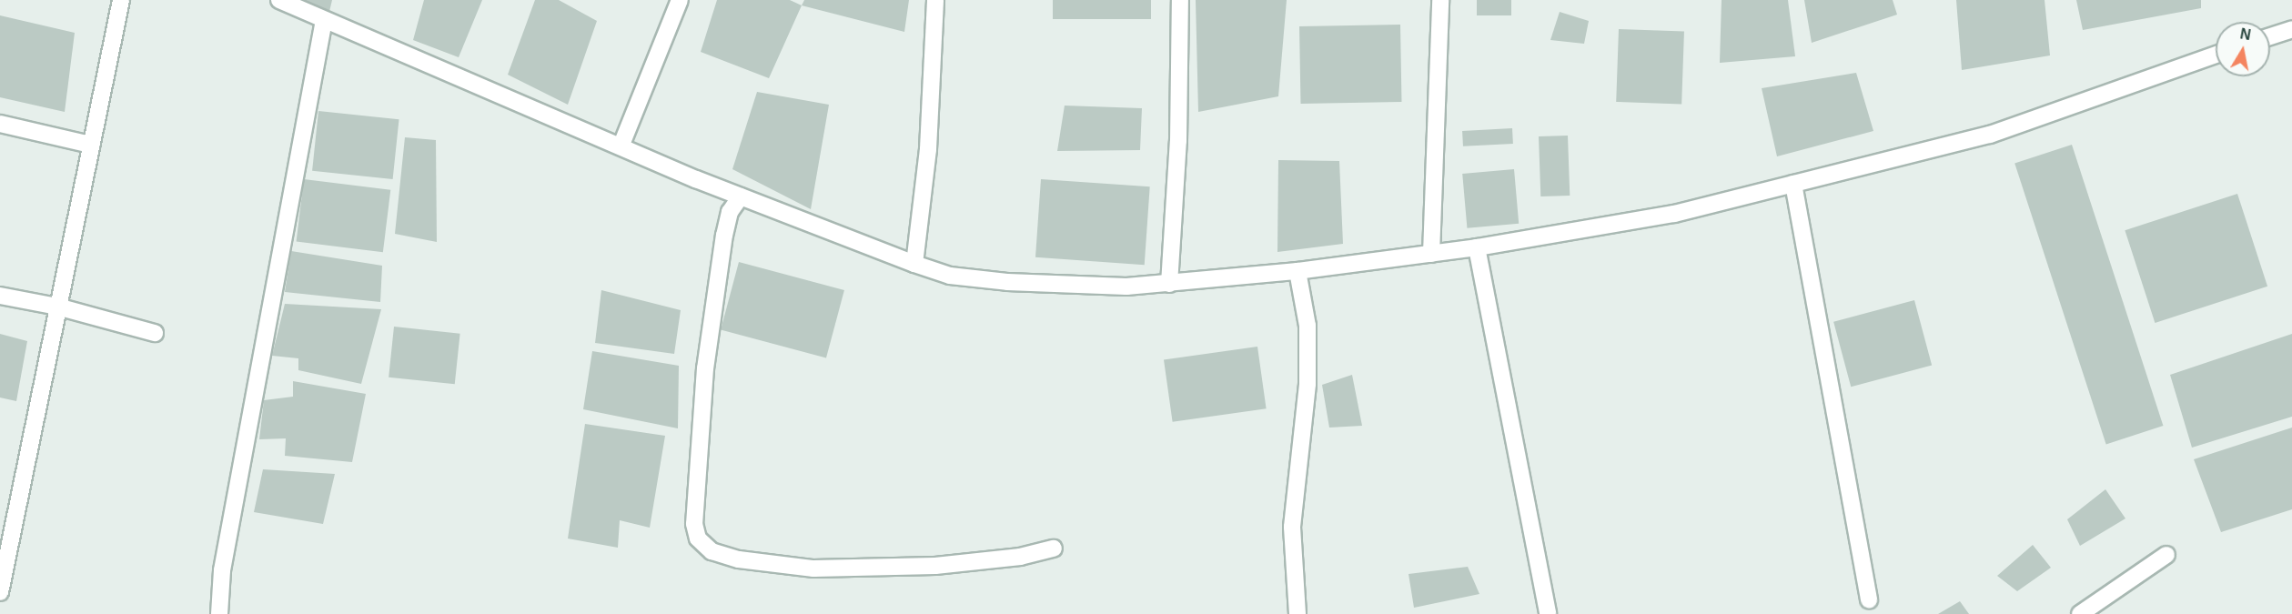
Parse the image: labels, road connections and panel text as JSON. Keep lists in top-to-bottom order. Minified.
{"north":"top"}
